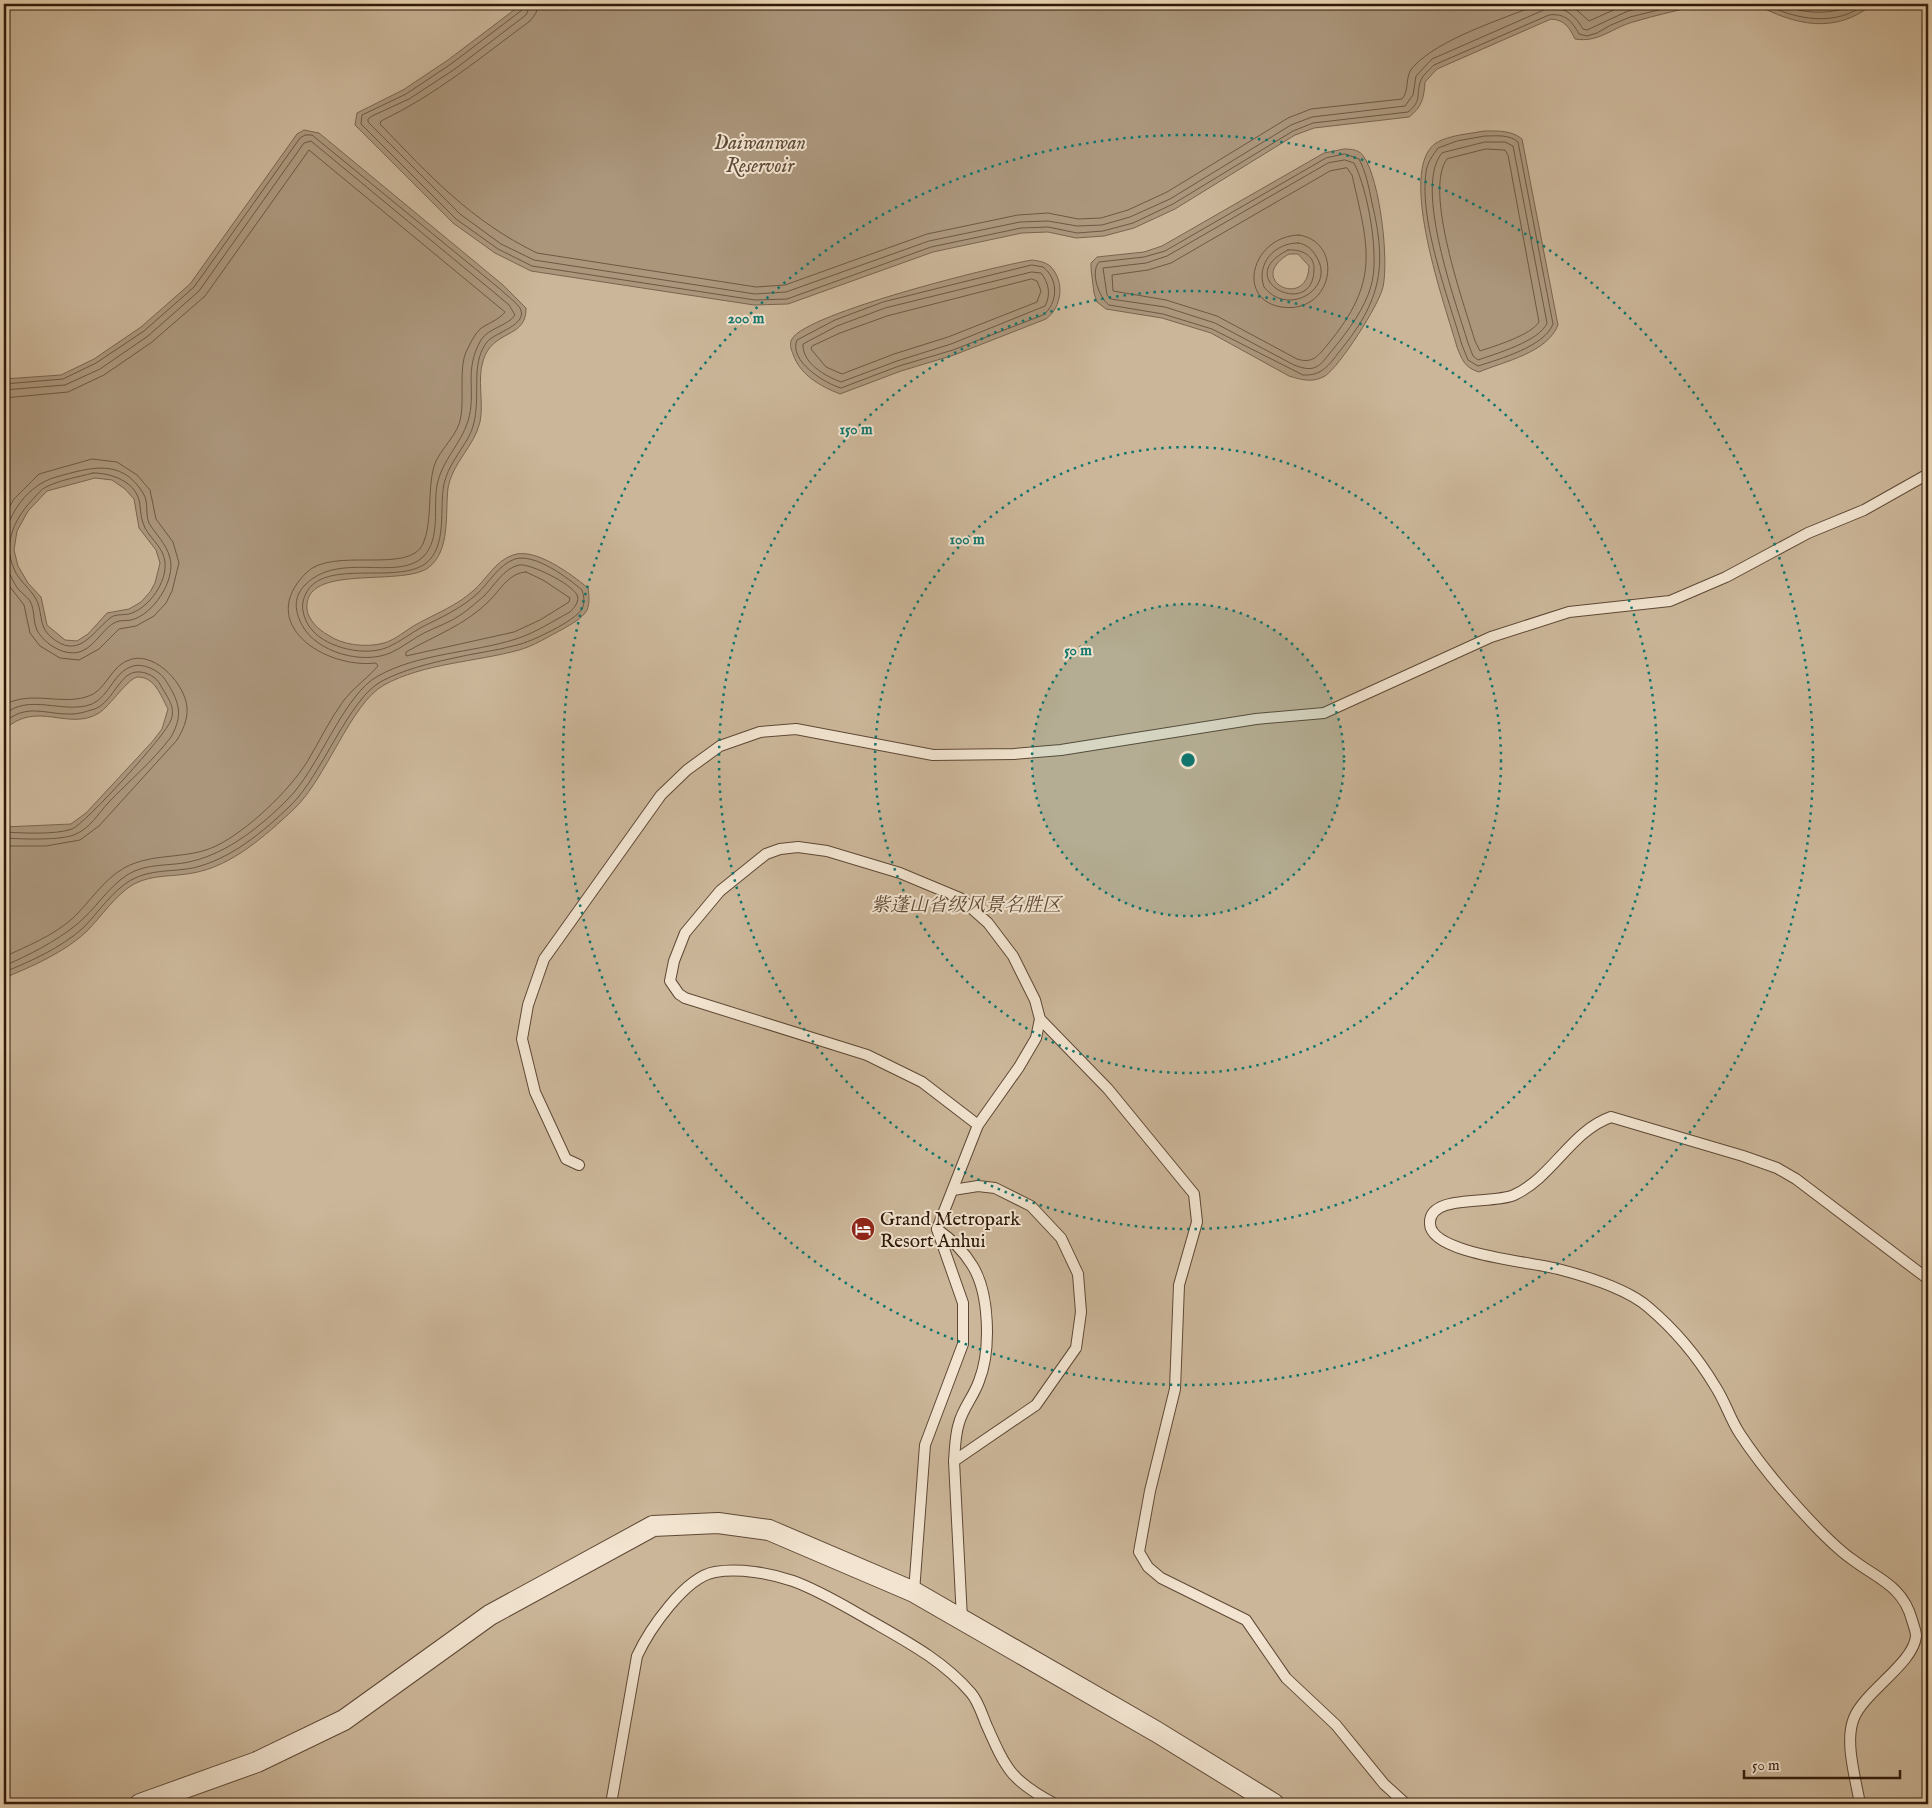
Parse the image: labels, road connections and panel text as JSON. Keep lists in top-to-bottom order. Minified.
{"water":["Daiwanwan Reservoir"],"parks":["紫蓬山省级风景名胜区"],"places":{"hotel":["Grand Metropark Resort Anhui"]},"scale_bar":"50 m","rings":["200 m","150 m","100 m","50 m"]}
